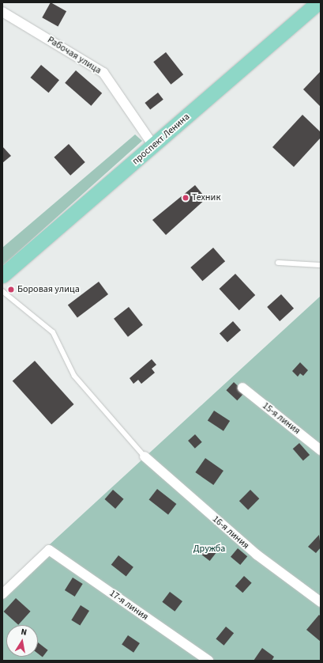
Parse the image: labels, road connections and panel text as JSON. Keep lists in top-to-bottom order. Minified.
{"streets":{"main road":["проспект Ленина"],"street":["Рабочая улица","15-я линия","16-я линия","17-я линия"]},"crossings":[["Рабочая улица","проспект Ленина"]],"parks":["Дружба"],"places":["Техник","Боровая улица"],"north":"top"}
